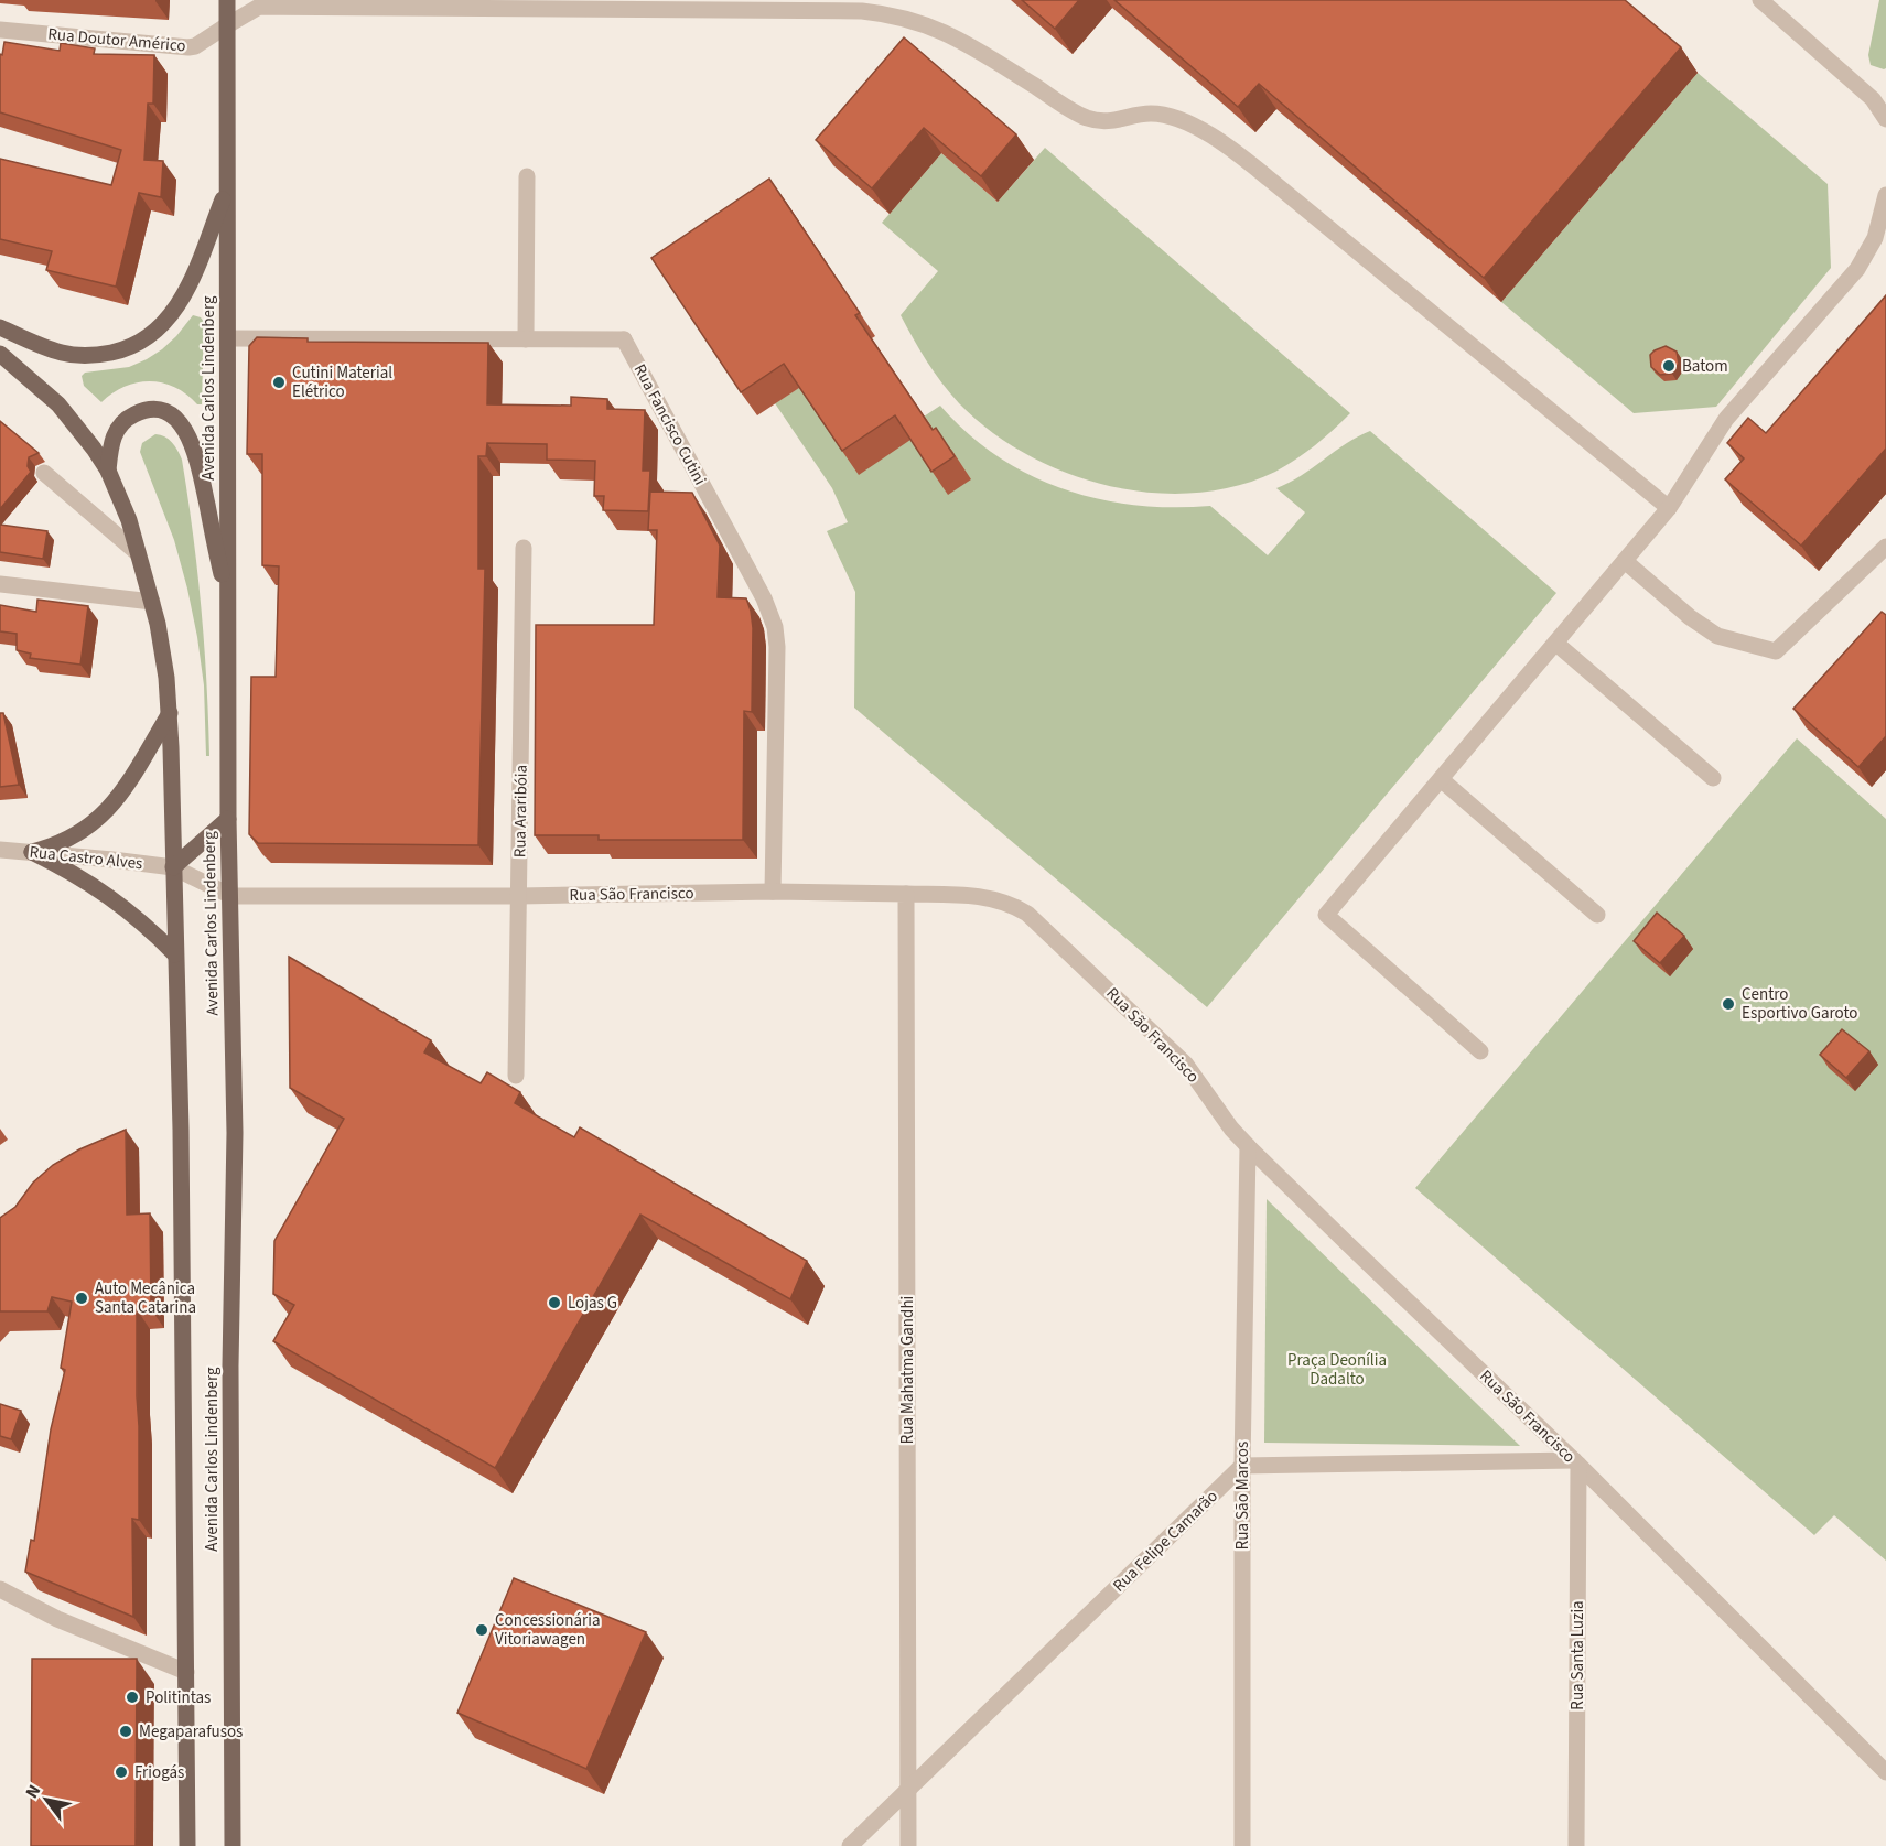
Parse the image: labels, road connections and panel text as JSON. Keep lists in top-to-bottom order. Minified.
{"streets":{"main road":["Avenida Carlos Lindenberg"],"street":["Rua Doutor Américo","Rua Fancisco Cutini","Rua Araribóia","Rua Castro Alves","Rua São Francisco","Rua Mahatma Gandhi","Rua São Marcos","Rua Felipe Camarão","Rua Santa Luzia"]},"crossings":[["Rua Doutor Américo","Avenida Carlos Lindenberg"],["Avenida Carlos Lindenberg","Rua Fancisco Cutini"],["Avenida Carlos Lindenberg","Rua Castro Alves"],["Avenida Carlos Lindenberg","Rua São Francisco"],["Rua Fancisco Cutini","Rua São Francisco"],["Rua Araribóia","Rua São Francisco"],["Rua Castro Alves","Rua São Francisco"],["Rua São Francisco","Rua Mahatma Gandhi"],["Rua São Francisco","Rua São Marcos"],["Rua São Francisco","Rua Santa Luzia"],["Rua Mahatma Gandhi","Rua Felipe Camarão"],["Rua São Marcos","Rua Felipe Camarão"]],"parks":["Praça Deonília Dadalto"],"places":["Batom","Cutini Material Elétrico","Centro Esportivo Garoto","Auto Mecânica Santa Catarina","Lojas G","Concessionária Vitoriawagen","Politintas","Megaparafusos","Friogás"],"north":"top left"}
